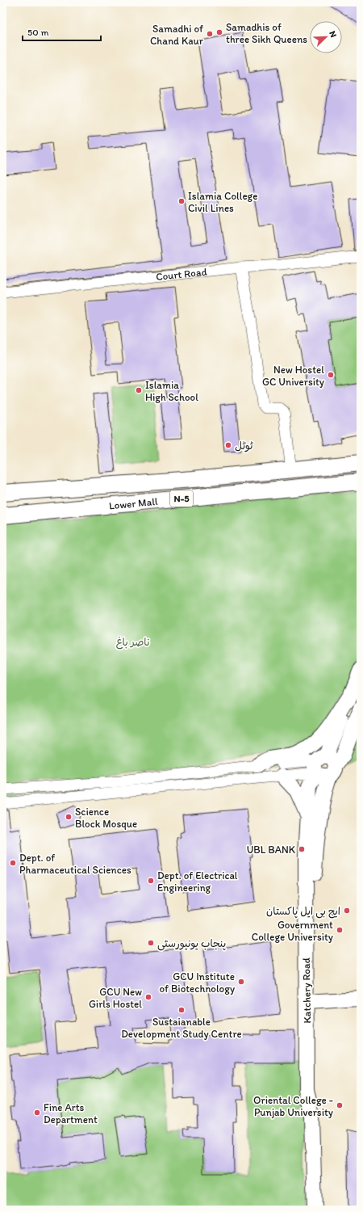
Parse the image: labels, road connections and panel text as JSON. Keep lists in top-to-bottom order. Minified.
{"streets":{"main road":["N-5","Lower Mall","Katchery Road"],"street":["Court Road"]},"parks":["ناصر باغ"],"places":["Samadhis of three Sikh Queens","Samadhi of Chand Kaur","Islamia College Civil Lines","New Hostel GC University","Islamia High School","ٹوٹل","Science Block Mosque","UBL BANK","Dept. of Pharmaceutical Sciences","Dept. of Electrical Engineering","ایچ بی ایل پاکستان","Government College University","پنجاب یونیورسٹی","GCU Institute of Biotechnology","GCU New Girls Hostel","Sustaianable Development Study Centre","Oriental College - Punjab University","Fine Arts Department"],"scale_bar":"50 m","north":"top right"}
